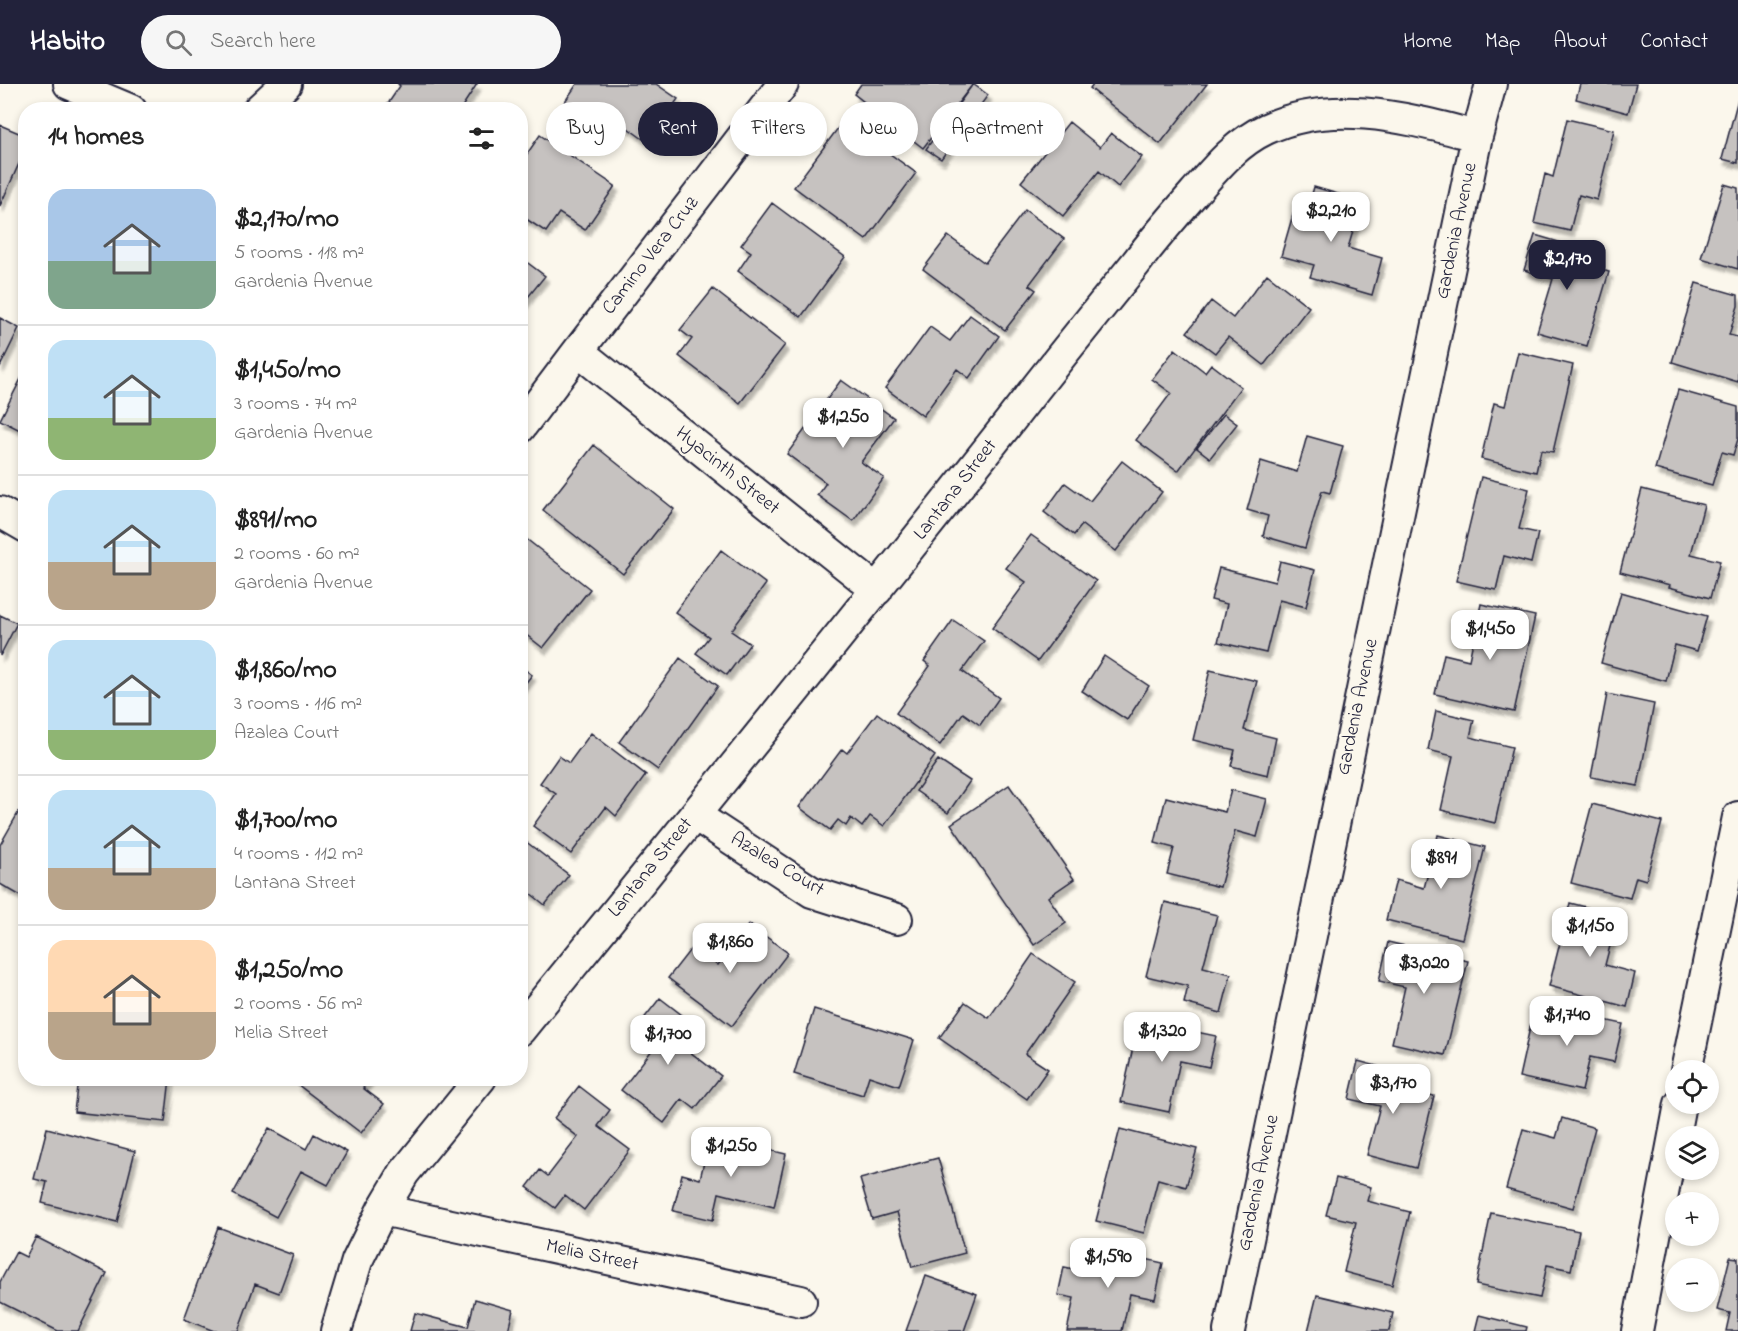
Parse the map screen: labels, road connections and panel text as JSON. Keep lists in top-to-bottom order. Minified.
{"streets":{"street":["Gardenia Avenue","Camino Vera Cruz","Hyacinth Street","Lantana Street","Azalea Court","Melia Street"]},"crossings":[["Gardenia Avenue","Lantana Street"],["Camino Vera Cruz","Hyacinth Street"],["Hyacinth Street","Lantana Street"],["Lantana Street","Azalea Court"]],"page":{"header":"Habito","search":"Search here","nav":["Home","Map","About","Contact"],"chip":["Buy","Rent","Filters","New","Apartment"],"heading":"14 homes","list":[{"name":"$2,170/mo","note":"5 rooms · 118 m² · Gardenia Avenue"},{"name":"$1,450/mo","note":"3 rooms · 74 m² · Gardenia Avenue"},{"name":"$891/mo","note":"2 rooms · 60 m² · Gardenia Avenue"},{"name":"$1,860/mo","note":"3 rooms · 116 m² · Azalea Court"},{"name":"$1,700/mo","note":"4 rooms · 112 m² · Lantana Street"},{"name":"$1,250/mo","note":"2 rooms · 56 m² · Melia Street"}],"price":["$2,210","$2,170","$1,250","$1,450","$891","$1,150","$1,860","$3,020","$1,740","$1,320","$1,700","$3,170","$1,250","$1,590"],"map_buttons":["+","−"]}}
